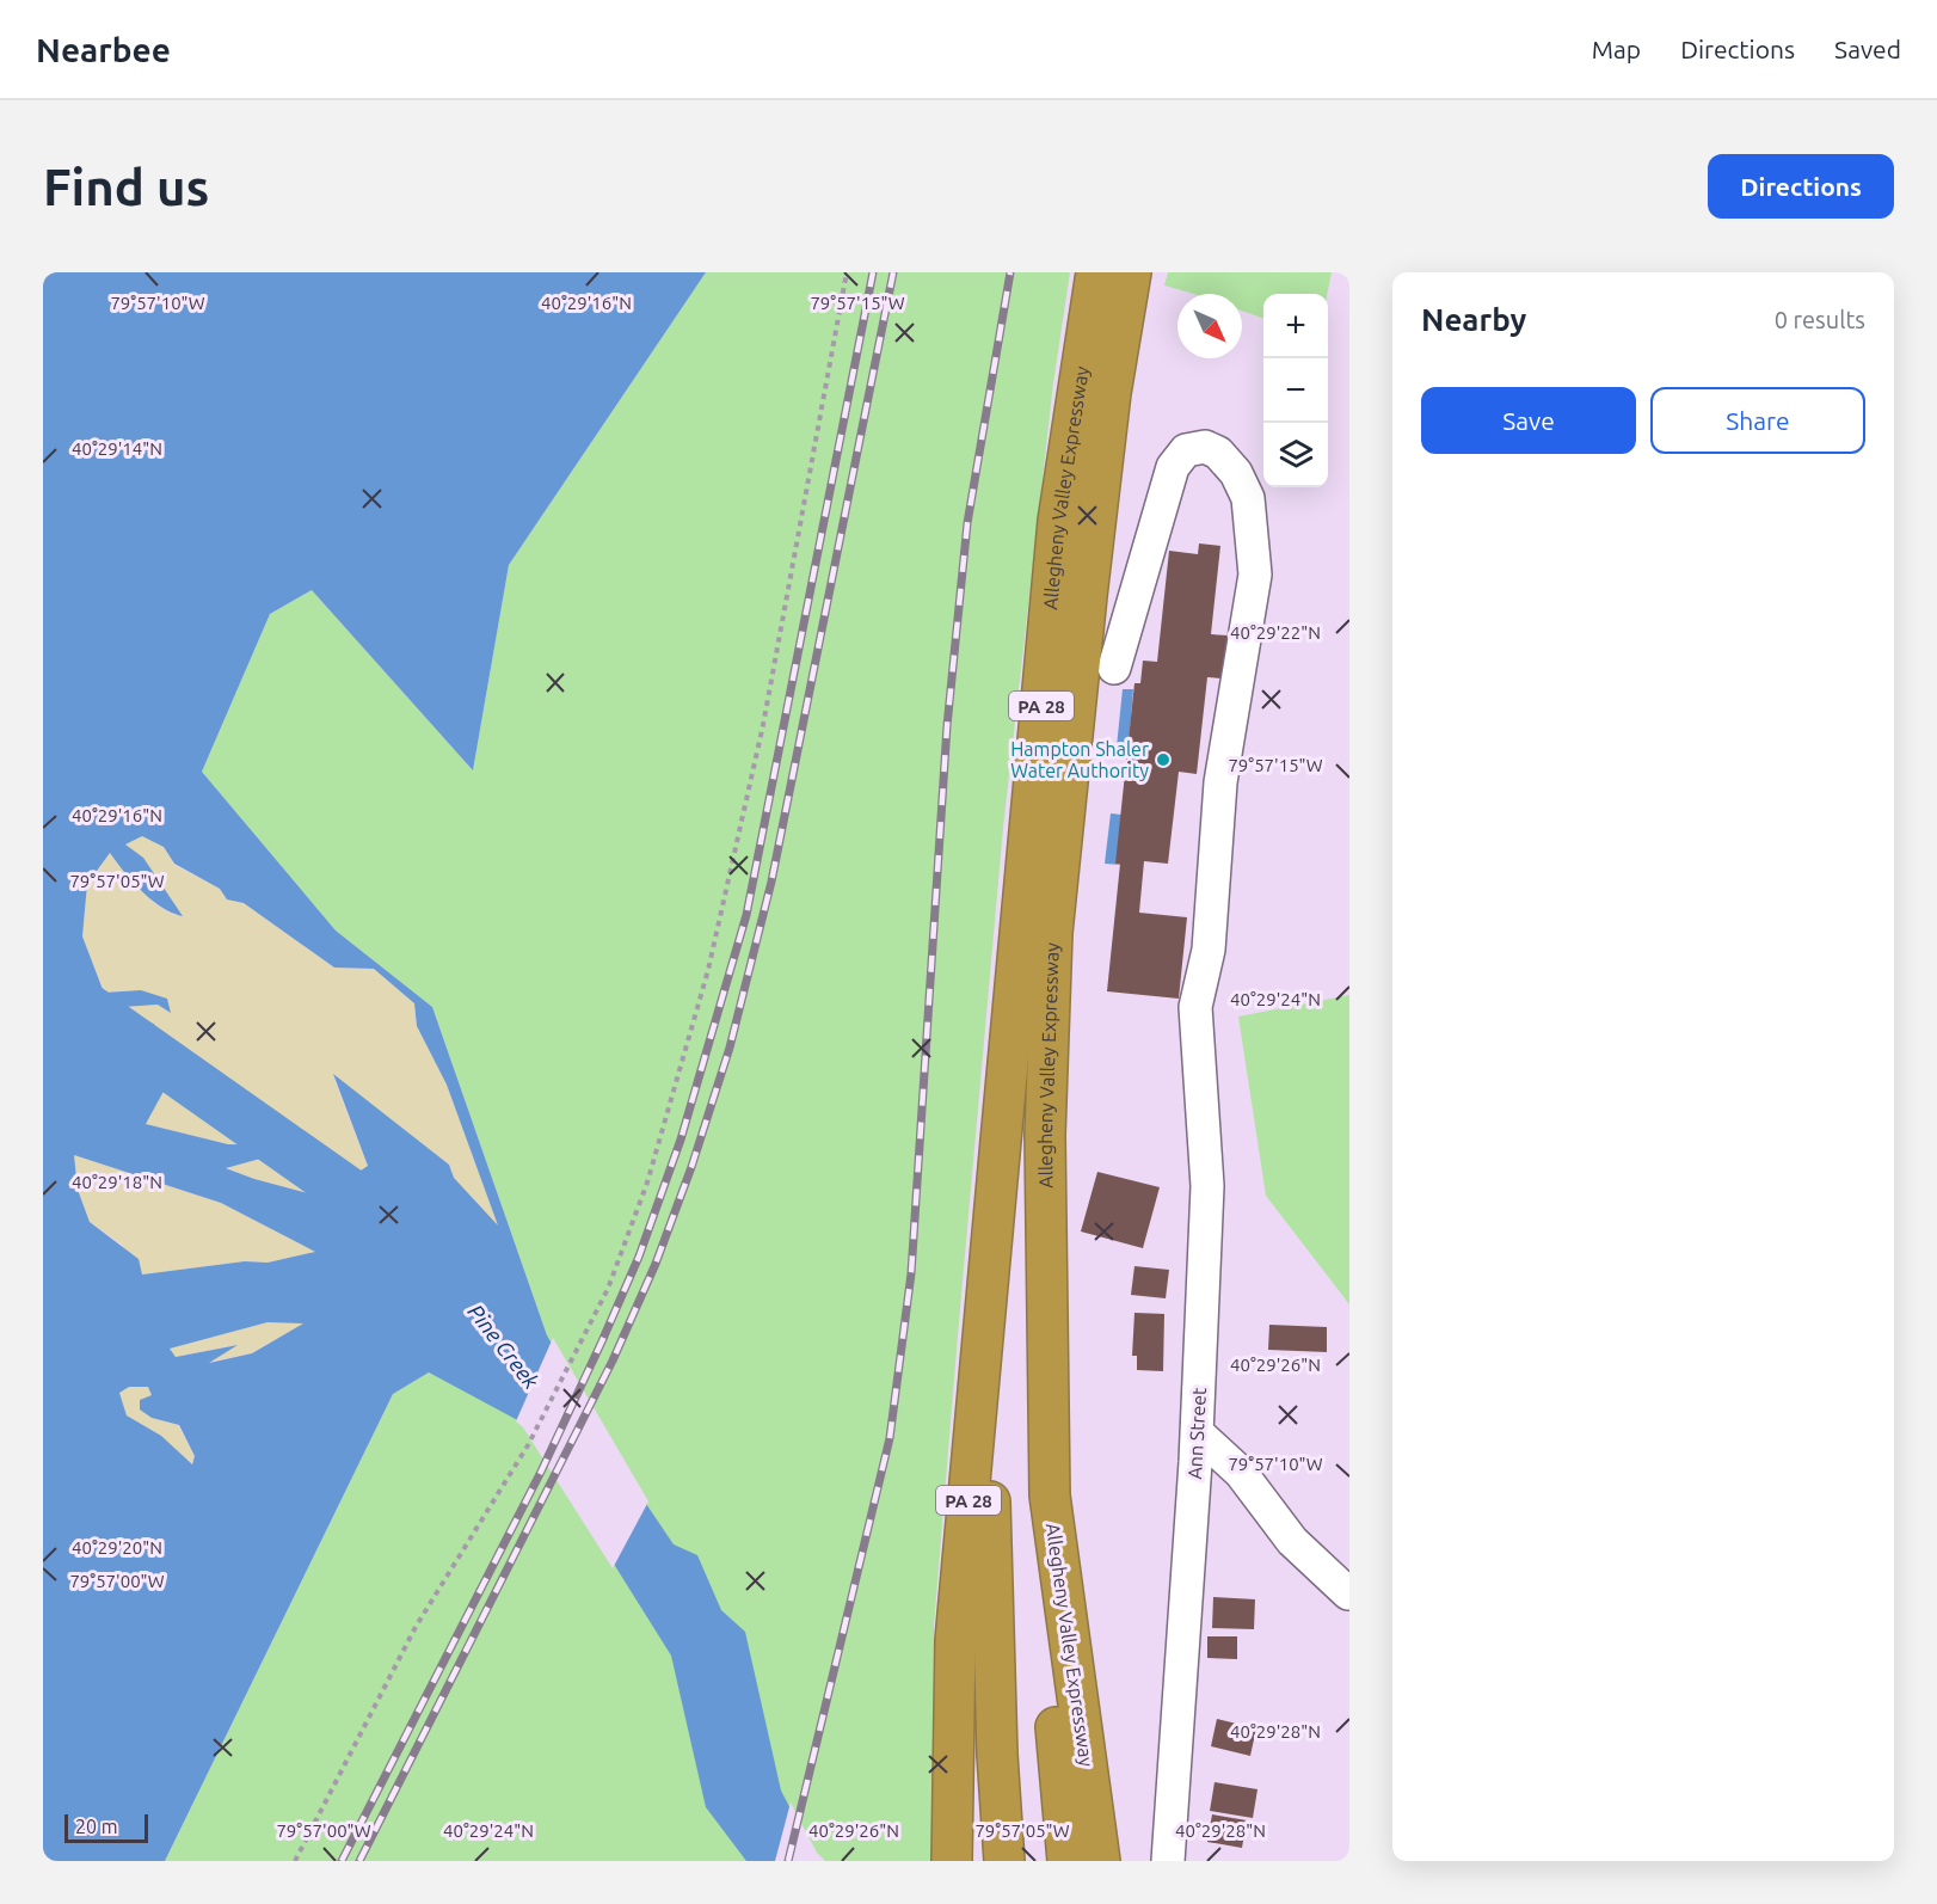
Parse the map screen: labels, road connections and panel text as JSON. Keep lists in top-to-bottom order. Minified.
{"streets":{"highway":["Allegheny Valley Expressway","PA 28"],"street":["Ann Street"]},"water":["Pine Creek"],"places":["Hampton Shaler Water Authority"],"scale_bar":"20 m","north":"bottom right","page":{"header":"Nearbee","nav":["Map","Directions","Saved"],"buttons":["Directions",["Save","Share"]],"title":"Find us","heading":["Nearby","0 results"],"map_buttons":["+","−"],"scale":"20 m"},"coordinates":["79°57'10\"W","40°29'16\"N","79°57'15\"W","40°29'14\"N","40°29'22\"N","79°57'05\"W","40°29'24\"N","40°29'18\"N","40°29'26\"N","40°29'20\"N","79°57'00\"W","40°29'28\"N"]}
